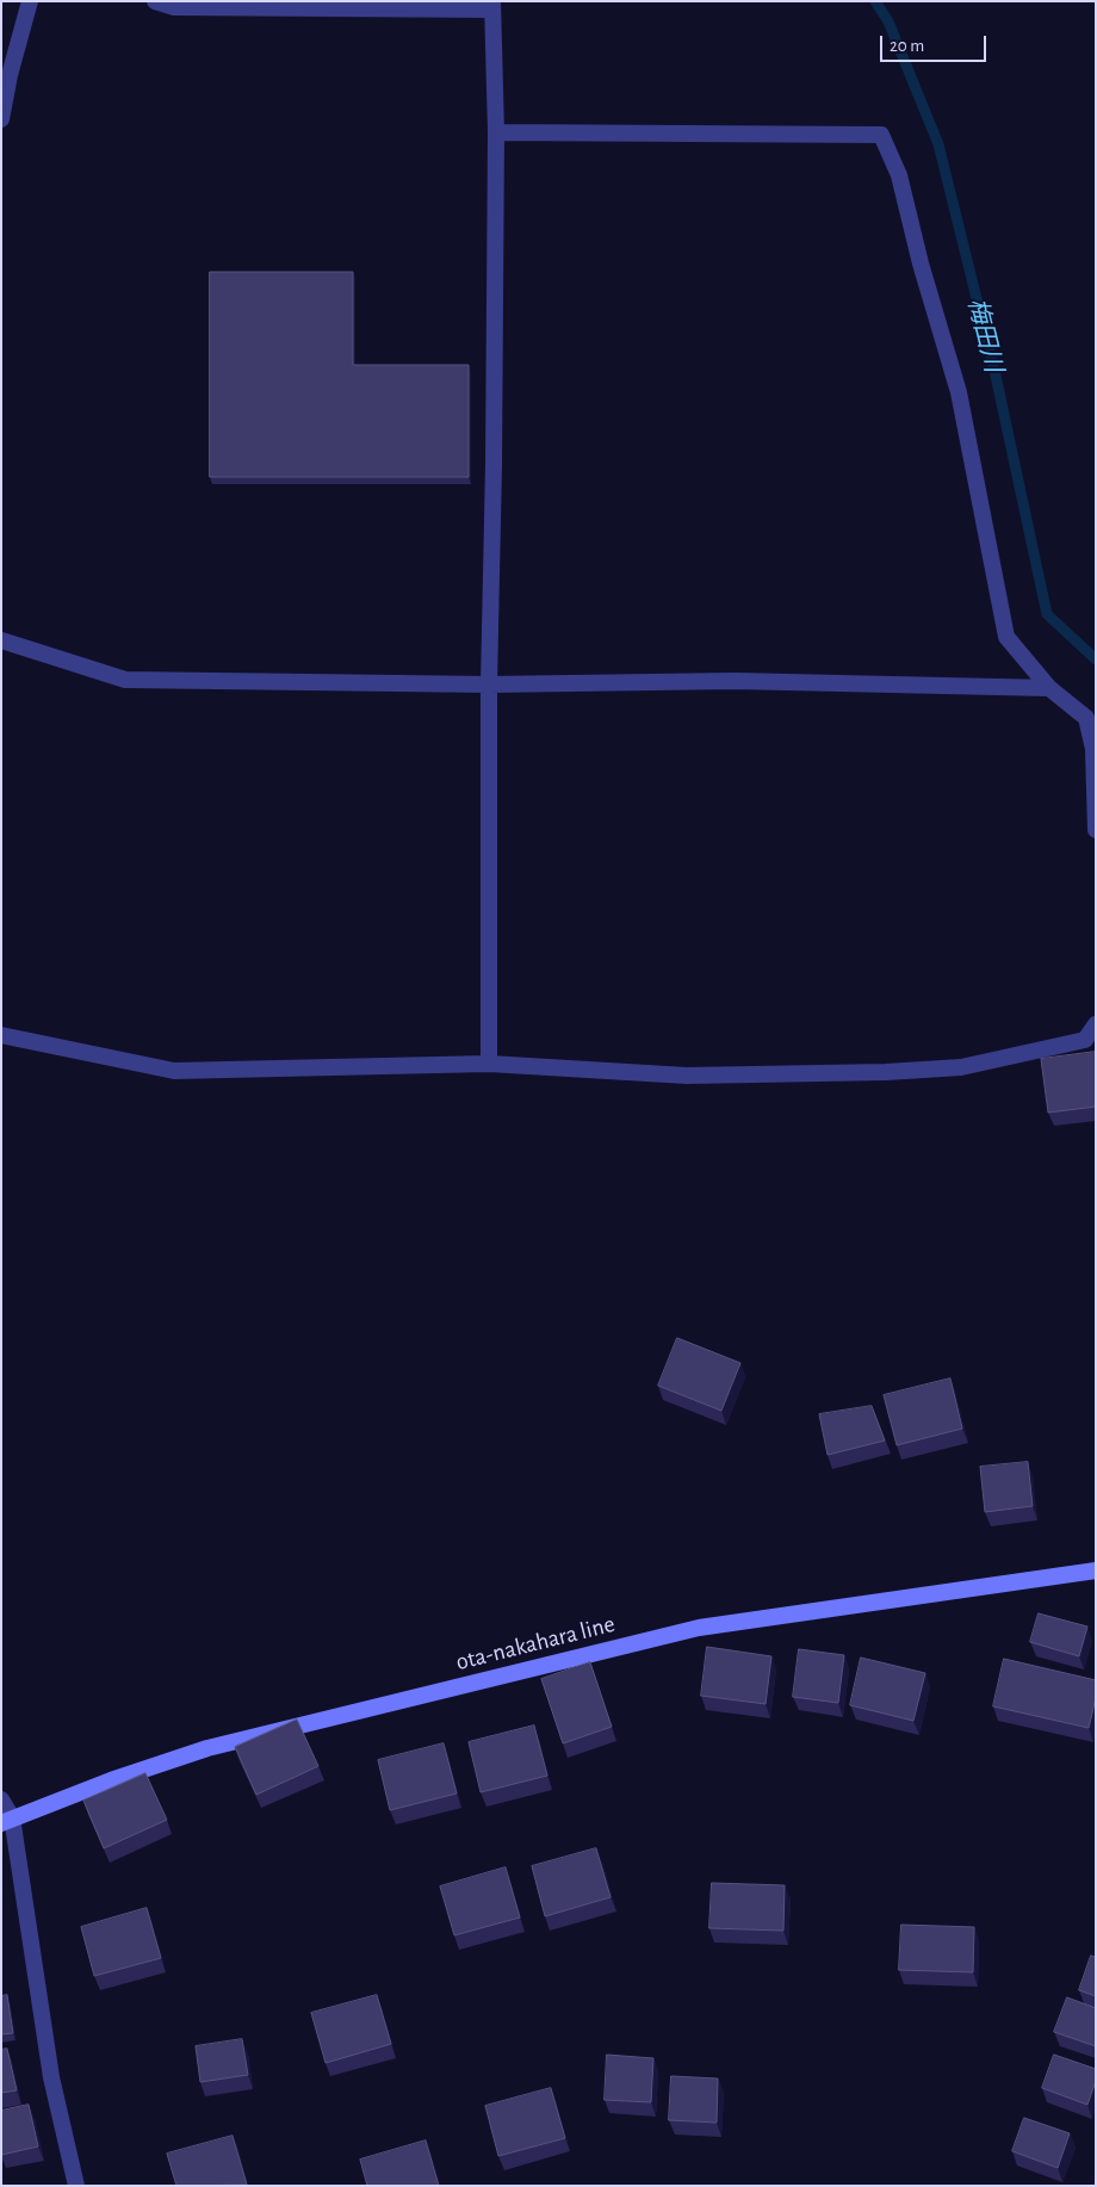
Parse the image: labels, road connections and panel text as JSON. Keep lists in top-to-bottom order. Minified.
{"streets":{"main road":["ota-nakahara line"]},"water":["梅田川"],"scale_bar":"20 m"}
